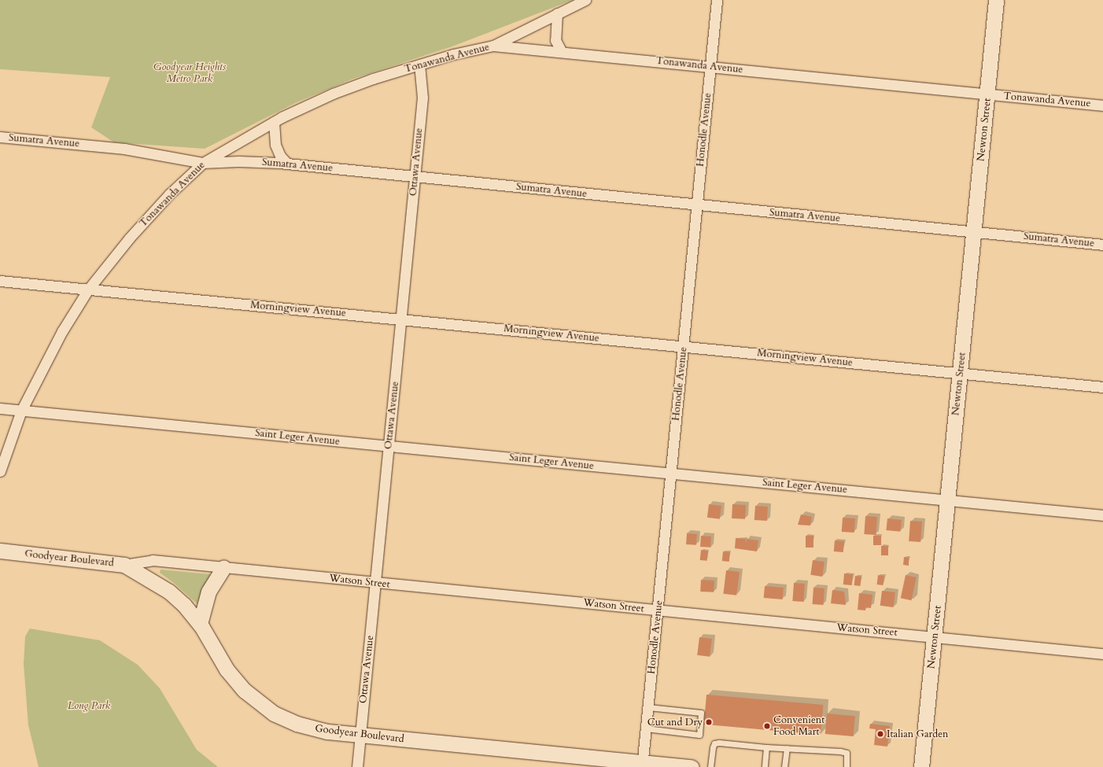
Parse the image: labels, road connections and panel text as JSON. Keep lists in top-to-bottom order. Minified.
{"streets":{"street":["Tonawanda Avenue","Honodle Avenue","Newton Street","Sumatra Avenue","Ottawa Avenue","Morningview Avenue","Saint Leger Avenue","Goodyear Boulevard","Watson Street"]},"crossings":[["Tonawanda Avenue","Honodle Avenue"],["Tonawanda Avenue","Newton Street"],["Tonawanda Avenue","Sumatra Avenue"],["Tonawanda Avenue","Ottawa Avenue"],["Tonawanda Avenue","Morningview Avenue"],["Tonawanda Avenue","Saint Leger Avenue"],["Honodle Avenue","Sumatra Avenue"],["Honodle Avenue","Morningview Avenue"],["Honodle Avenue","Saint Leger Avenue"],["Honodle Avenue","Goodyear Boulevard"],["Honodle Avenue","Watson Street"],["Newton Street","Sumatra Avenue"],["Newton Street","Morningview Avenue"],["Newton Street","Saint Leger Avenue"],["Newton Street","Watson Street"],["Sumatra Avenue","Ottawa Avenue"],["Ottawa Avenue","Morningview Avenue"],["Ottawa Avenue","Saint Leger Avenue"],["Ottawa Avenue","Goodyear Boulevard"],["Ottawa Avenue","Watson Street"],["Goodyear Boulevard","Watson Street"]],"parks":["Goodyear Heights Metro Park","Long Park"],"places":["Cut and Dry","Convenient Food Mart","Italian Garden"]}
